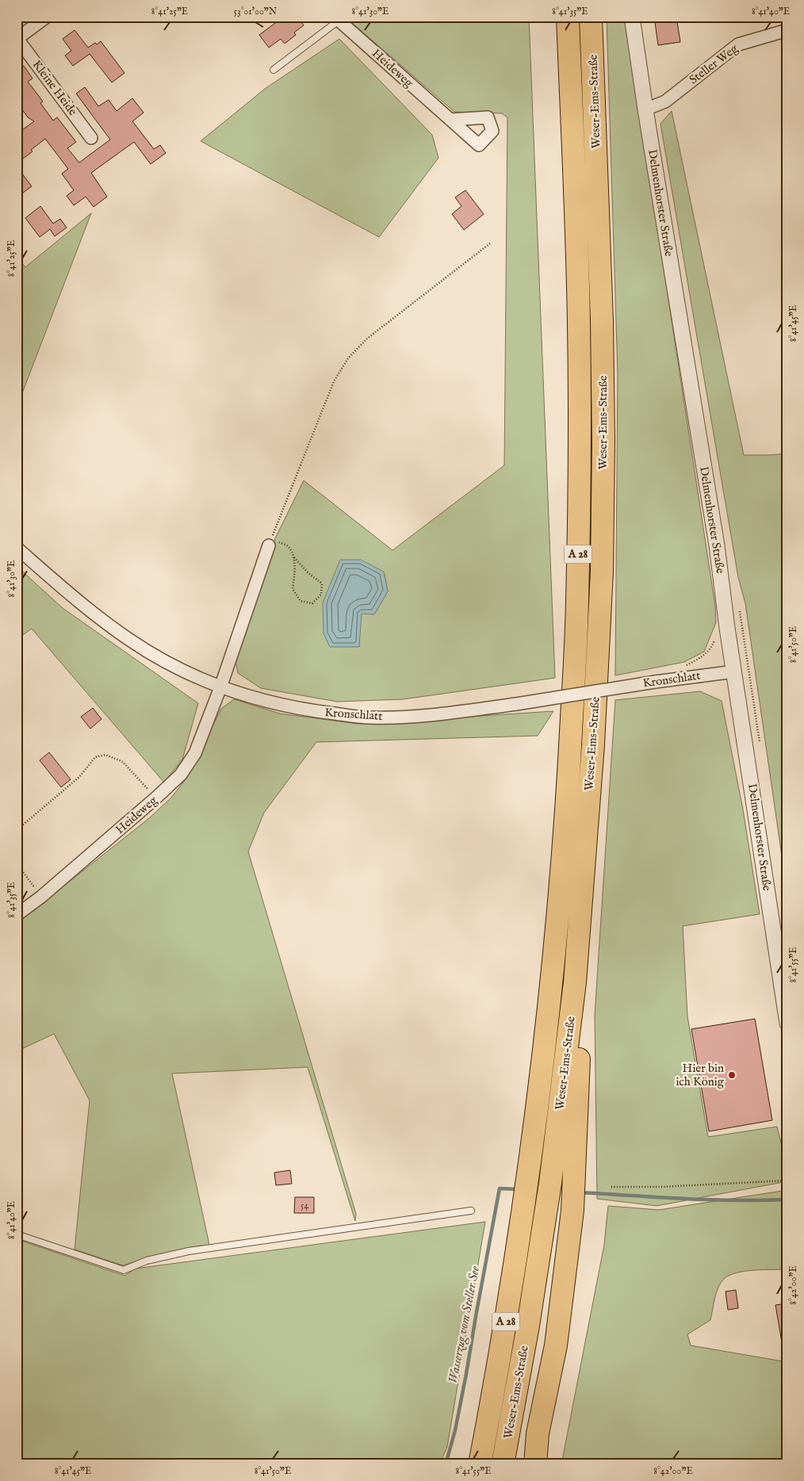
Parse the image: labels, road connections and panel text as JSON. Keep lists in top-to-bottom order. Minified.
{"streets":{"highway":["Weser-Ems-Straße","A 28"],"street":["Steller Weg","Heideweg","Kleine Heide","Delmenhorster Straße","Kronschlatt"]},"crossings":[["Steller Weg","Delmenhorster Straße"],["Heideweg","Kronschlatt"],["Delmenhorster Straße","Kronschlatt"]],"water":["Wasserzug vom Steller See"],"places":["Hier bin ich König"],"house_numbers":["54"],"coordinates":["8°41'25\"E","53°01'00\"N","8°41'30\"E","8°41'35\"E","8°41'40\"E","8°41'45\"E","8°41'50\"E","8°41'55\"E","8°42'00\"E"]}
